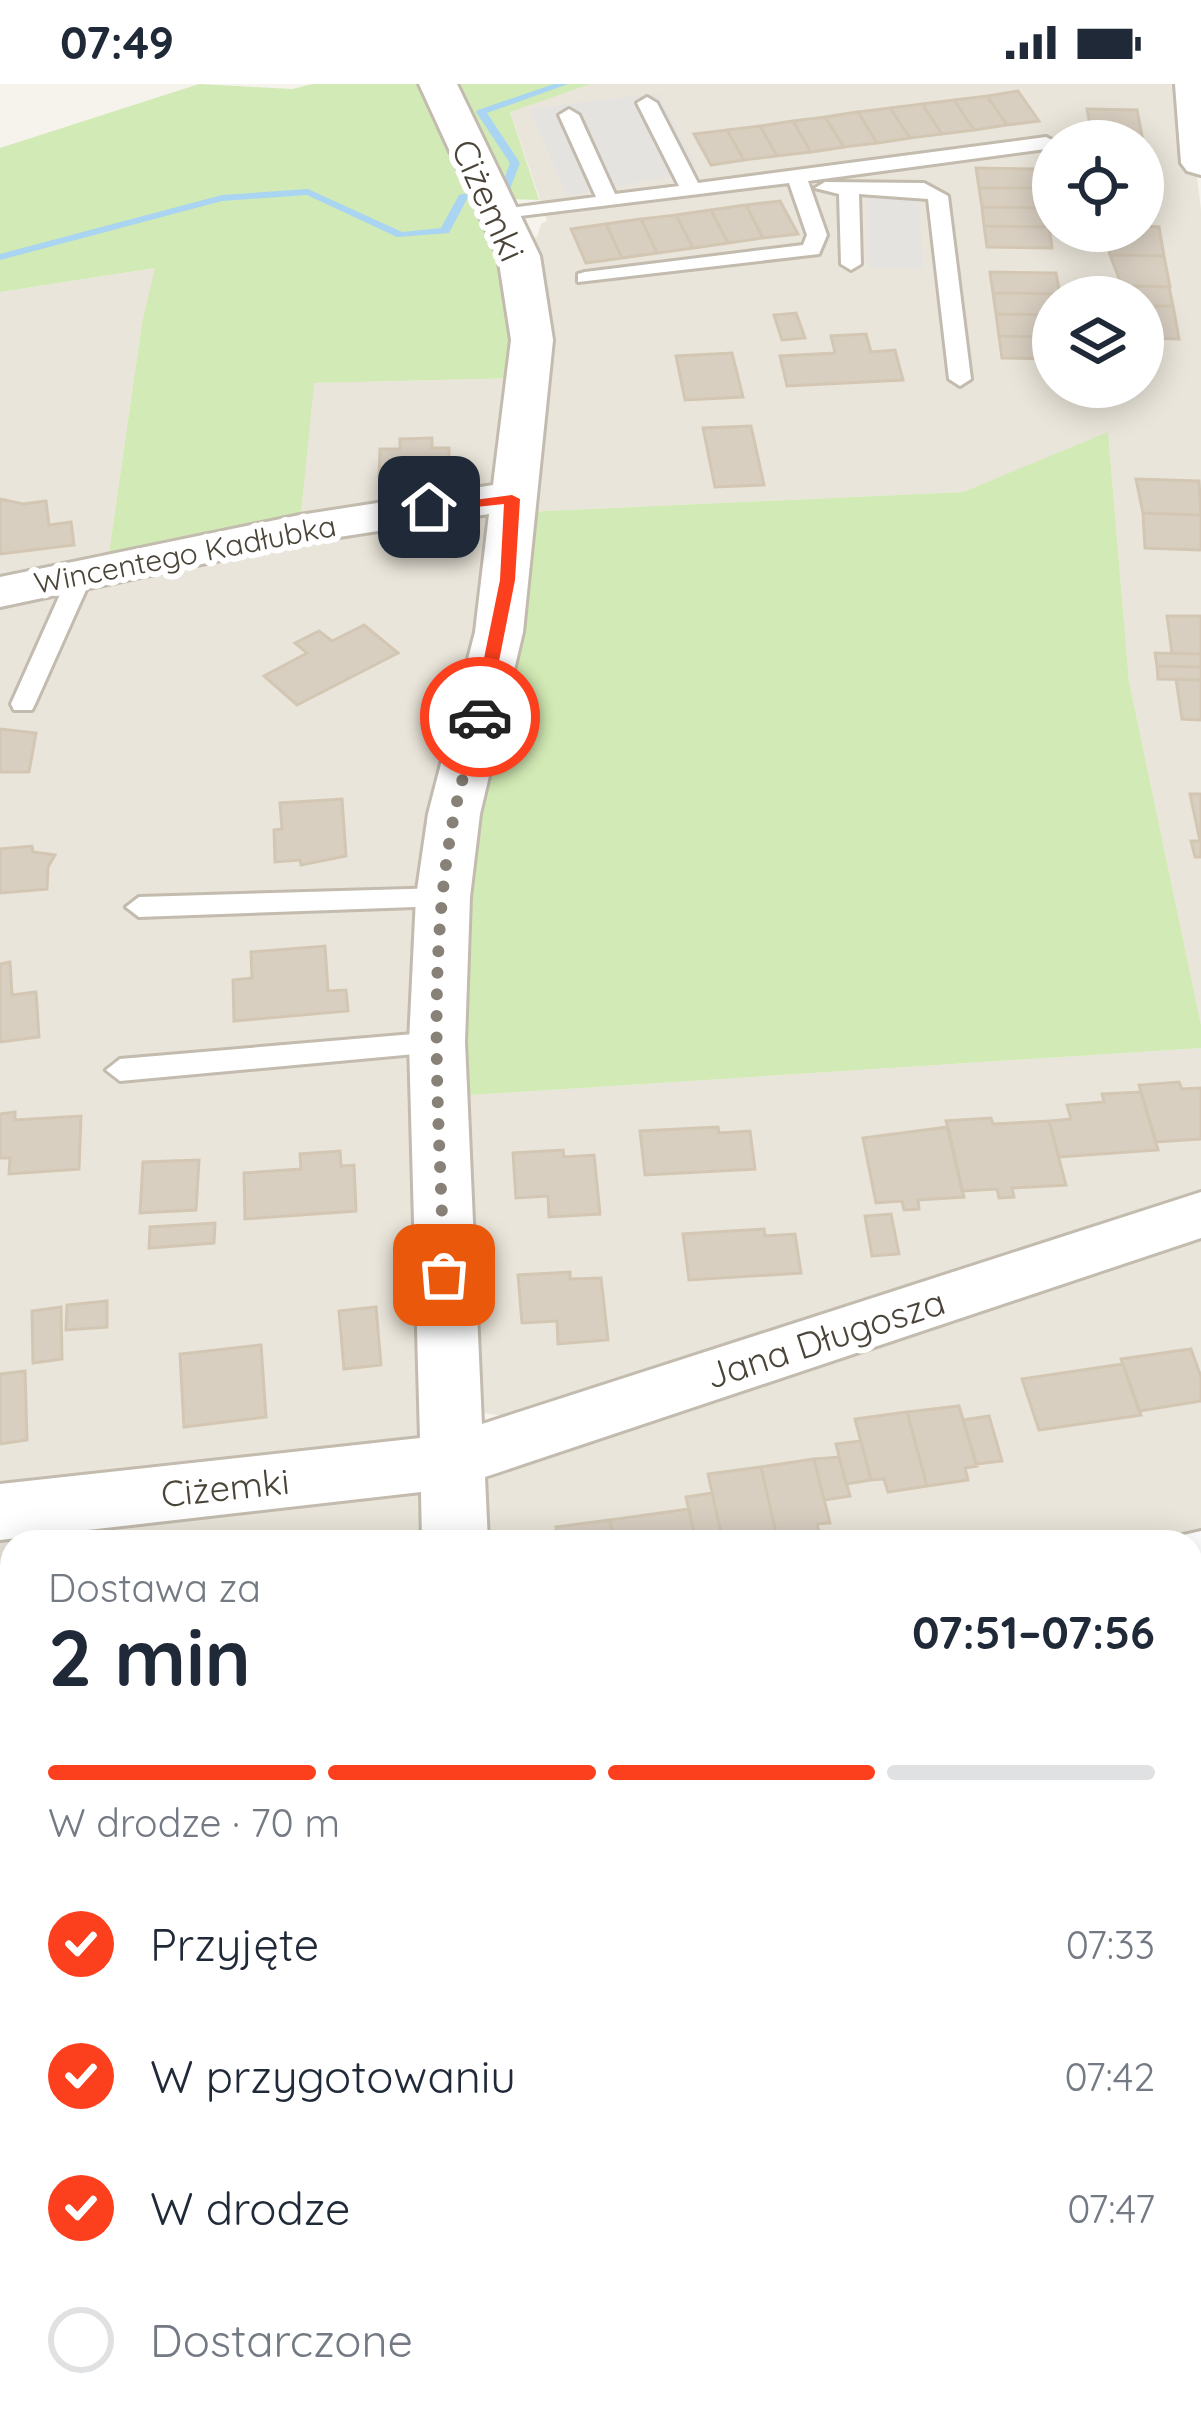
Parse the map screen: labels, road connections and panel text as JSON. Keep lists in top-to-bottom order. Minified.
{"streets":{"street":["Ciżemki","Wincentego Kadłubka","Jana Długosza"]},"crossings":[["Ciżemki","Wincentego Kadłubka"],["Ciżemki","Jana Długosza"]],"page":{"status":"07:49","heading":["2 min","Dostawa za","07:51–07:56"],"bar":"W drodze · 70 m","list":[["Przyjęte","07:33"],["W przygotowaniu","07:42"],["W drodze","07:47"],"Dostarczone"]}}
